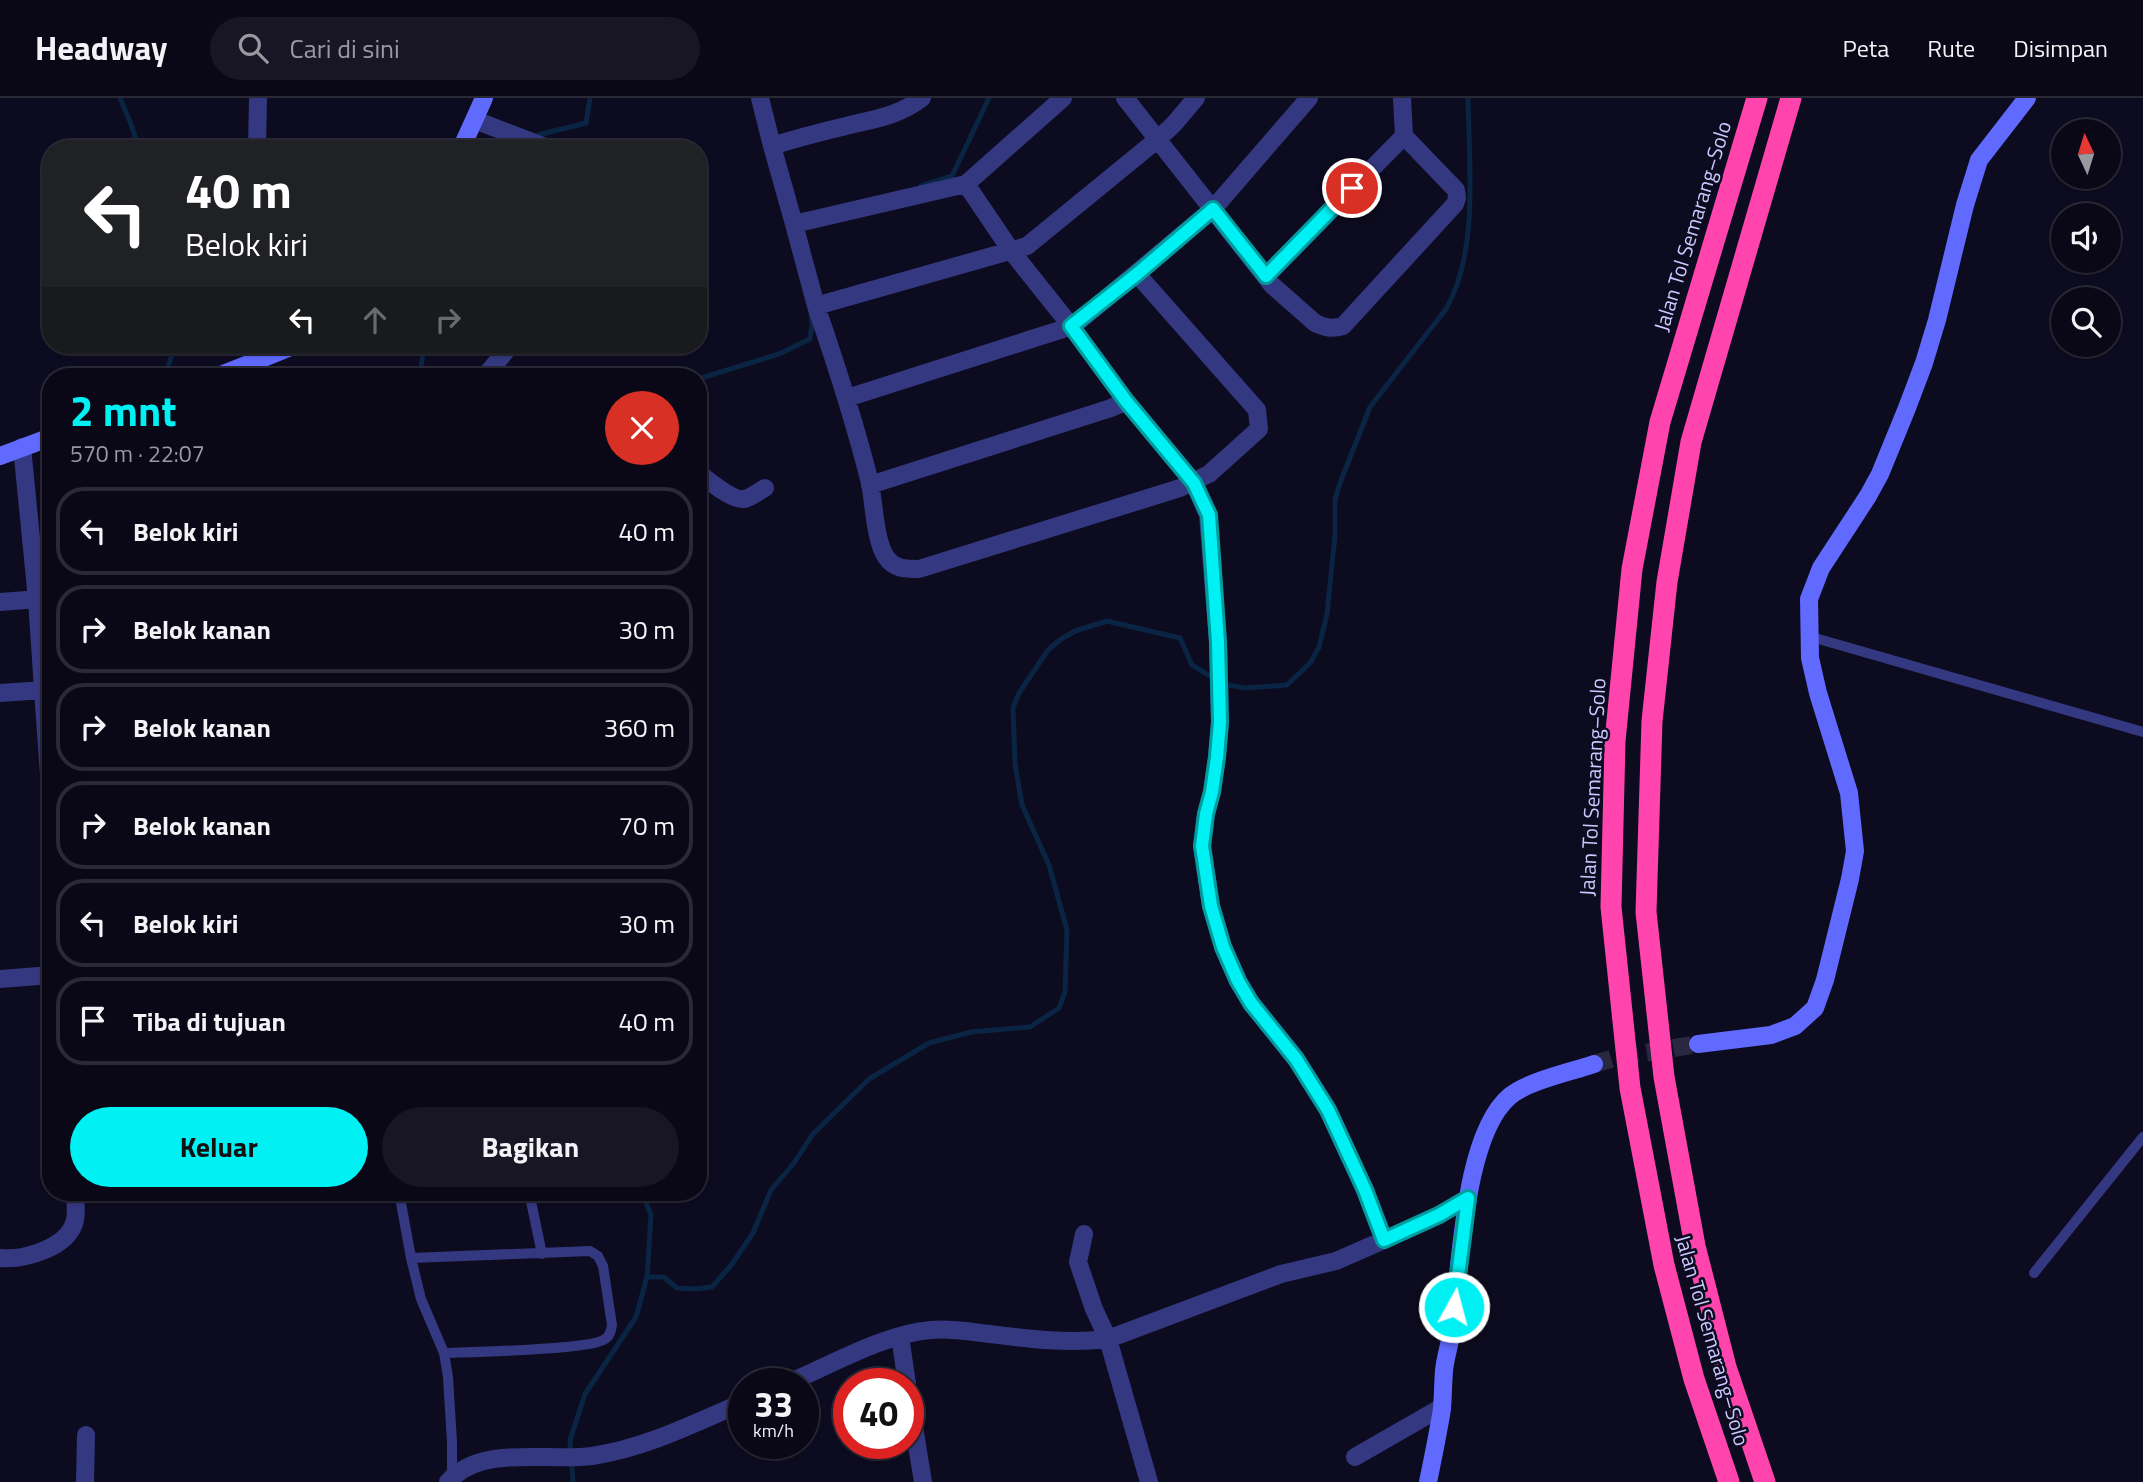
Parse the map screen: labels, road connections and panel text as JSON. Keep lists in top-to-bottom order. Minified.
{"streets":{"highway":["Jalan Tol Semarang–Solo"]},"north":"top","page":{"header":"Headway","search":"Cari di sini","nav":["Peta","Rute","Disimpan"],"turn":["40 m","Belok kiri"],"heading":["2 mnt","570 m · 22:07"],"list":[{"name":"Belok kiri","value":"40 m"},{"name":"Belok kanan","value":"30 m"},{"name":"Belok kanan","value":"360 m"},{"name":"Belok kanan","value":"70 m"},{"name":"Belok kiri","value":"30 m"},{"name":"Tiba di tujuan","value":"40 m"}],"buttons":["Keluar","Bagikan"],"speed":"33 km/h","limit":"40"}}
